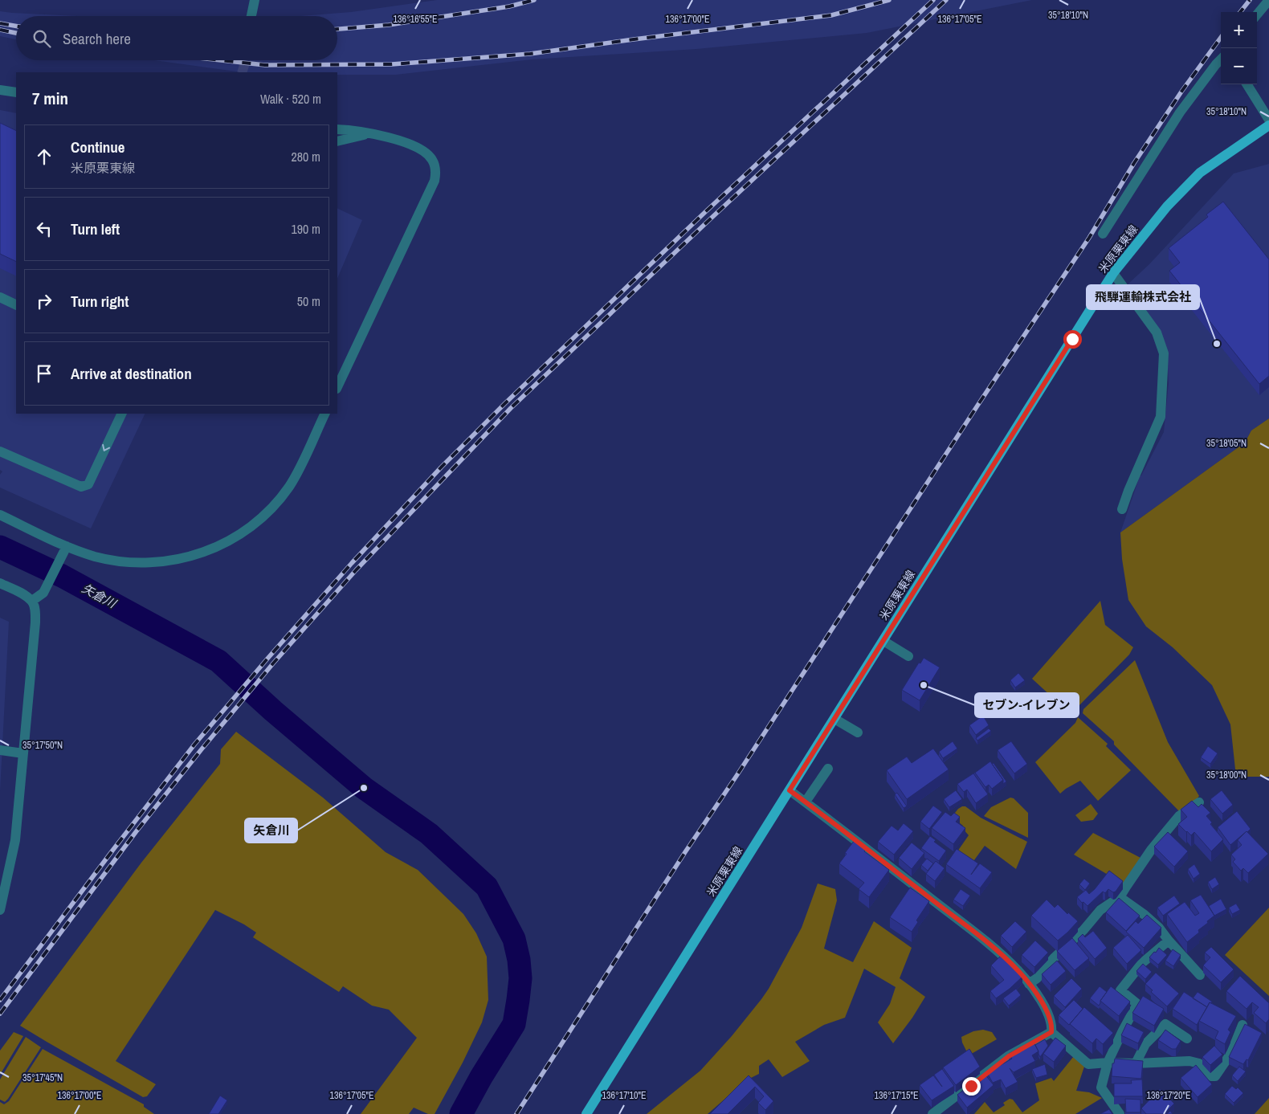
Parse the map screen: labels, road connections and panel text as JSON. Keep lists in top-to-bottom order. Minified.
{"streets":{"main road":["米原栗東線"]},"water":["矢倉川"],"places":["飛騨運輸株式会社","セブン-イレブン","矢倉川"],"page":{"map_buttons":["+","−"],"search":"Search here","heading":["7 min","Walk · 520 m"],"list":[["Continue","米原栗東線","280 m"],["Turn left","190 m"],["Turn right","50 m"],"Arrive at destination"]},"coordinates":["35°18'10\"N","136°16'55\"E","136°17'00\"E","136°17'05\"E","35°18'05\"N","35°17'50\"N","35°18'00\"N","35°17'45\"N","136°17'10\"E","136°17'15\"E","136°17'20\"E"]}
